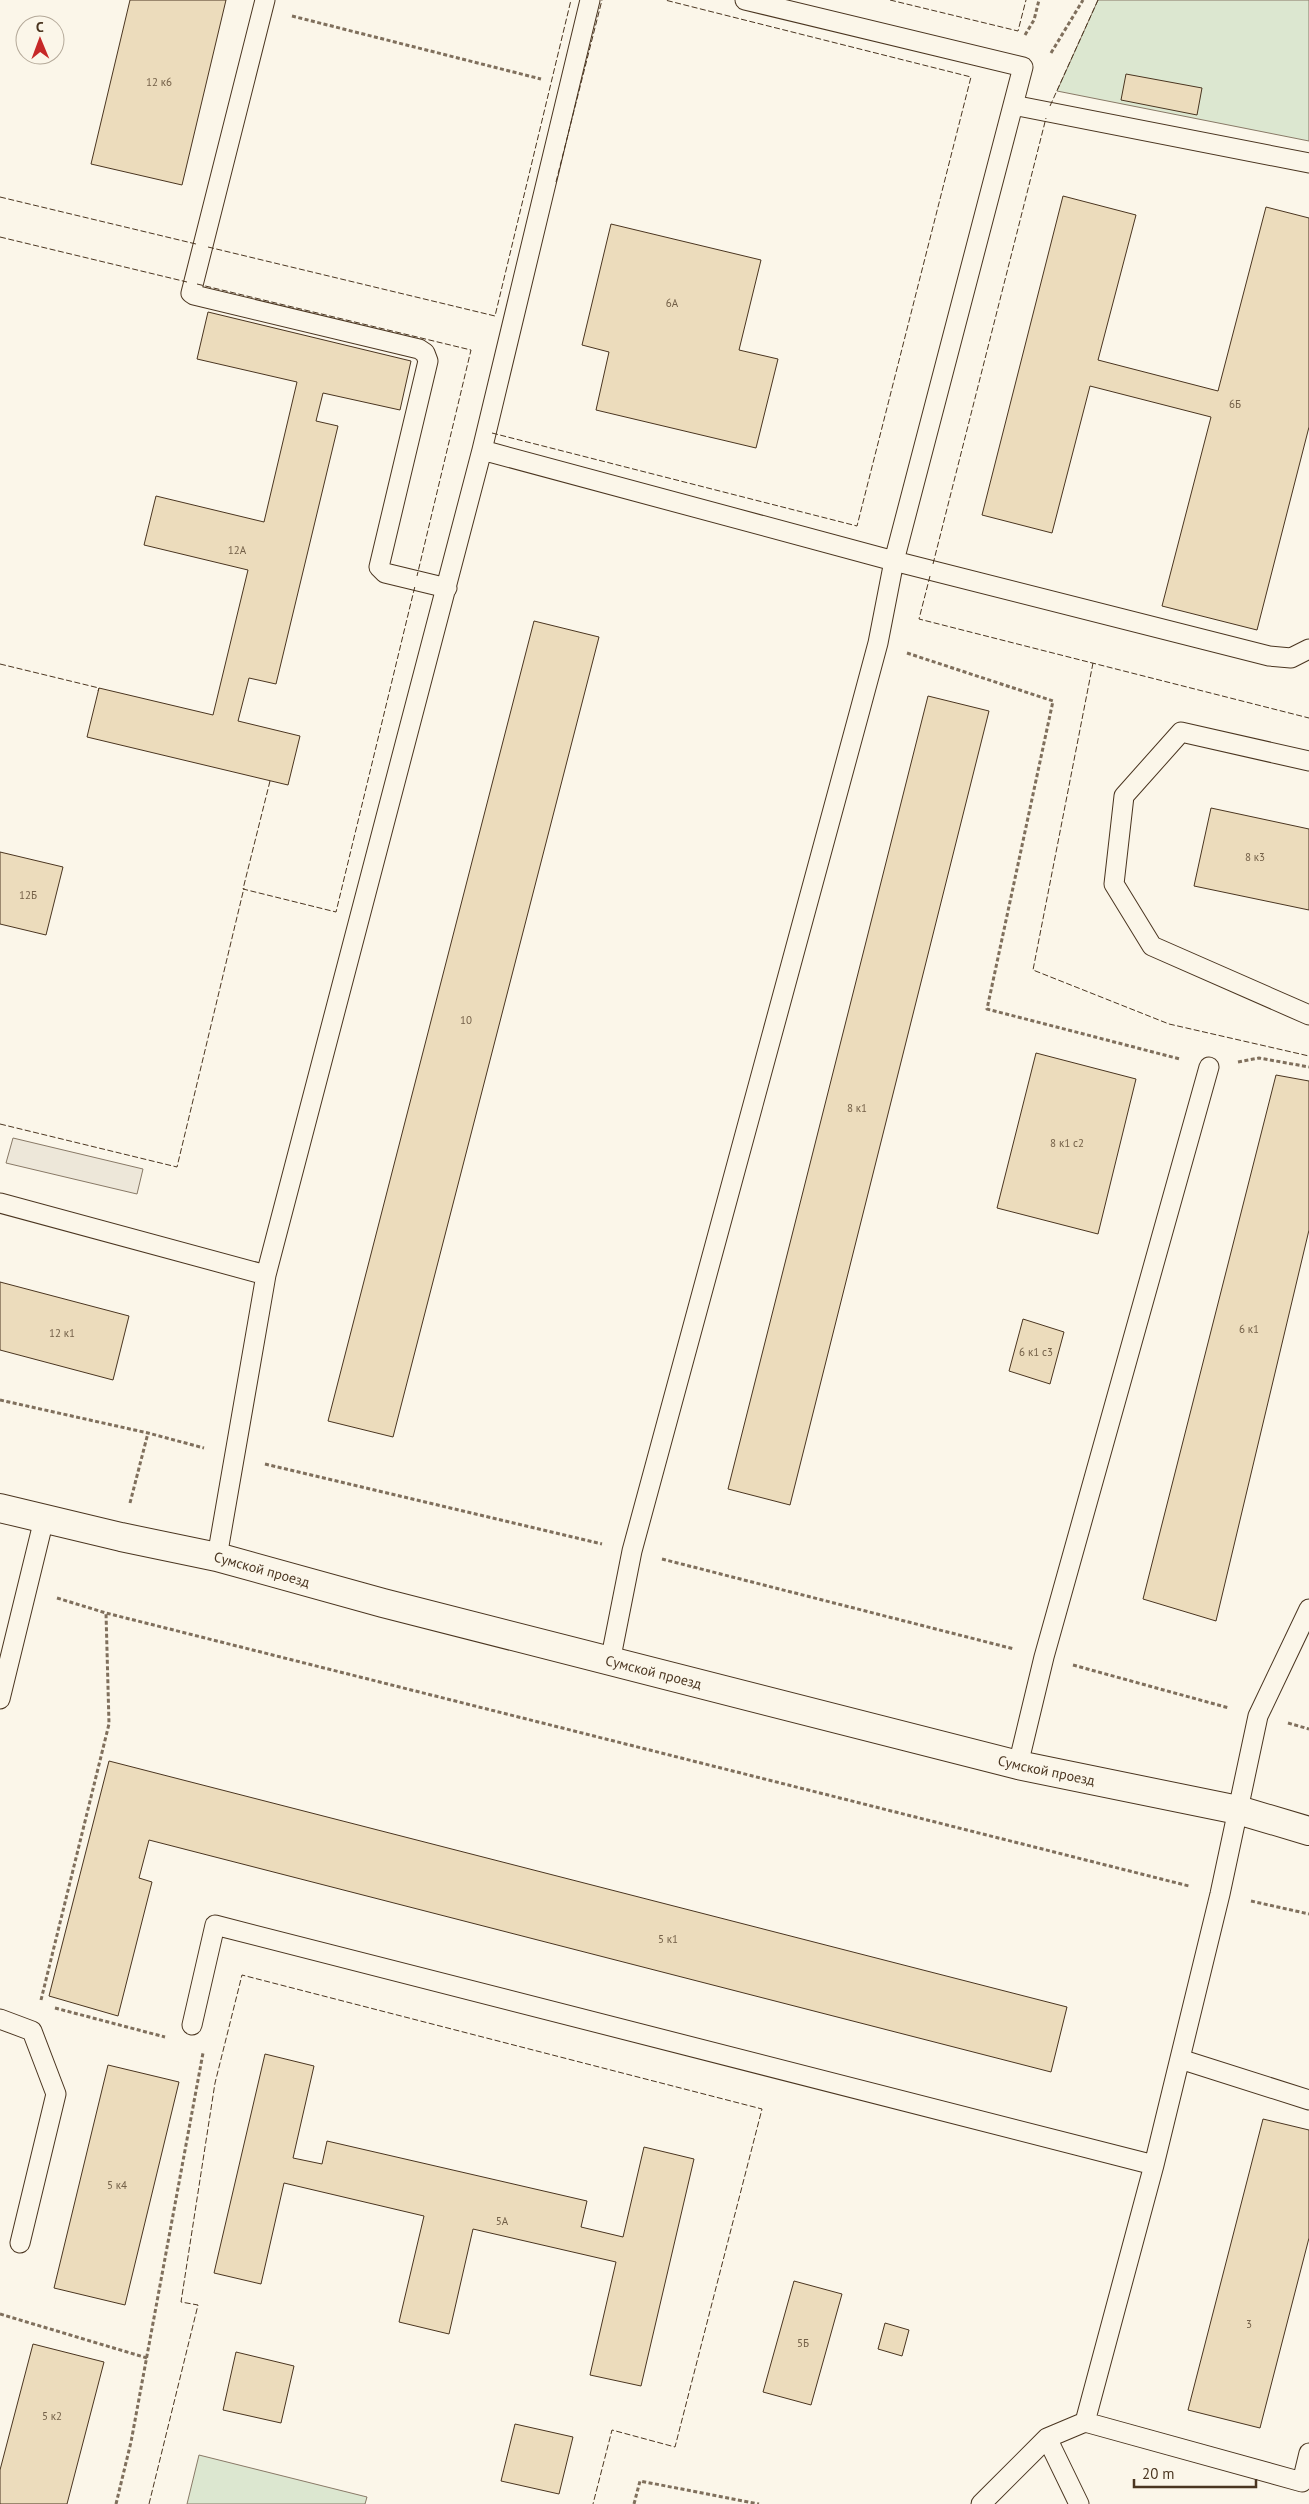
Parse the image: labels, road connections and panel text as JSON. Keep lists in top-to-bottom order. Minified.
{"streets":{"street":["Сумской проезд"]},"house_numbers":["12 к6","6А","6Б","12А","8 к3","12Б","10","8 к1","8 к1 с2","6 к1","12 к1","6 к1 с3","5 к1","5 к4","5А","3","5Б","5 к2"],"scale_bar":"20 m","north":"top"}
